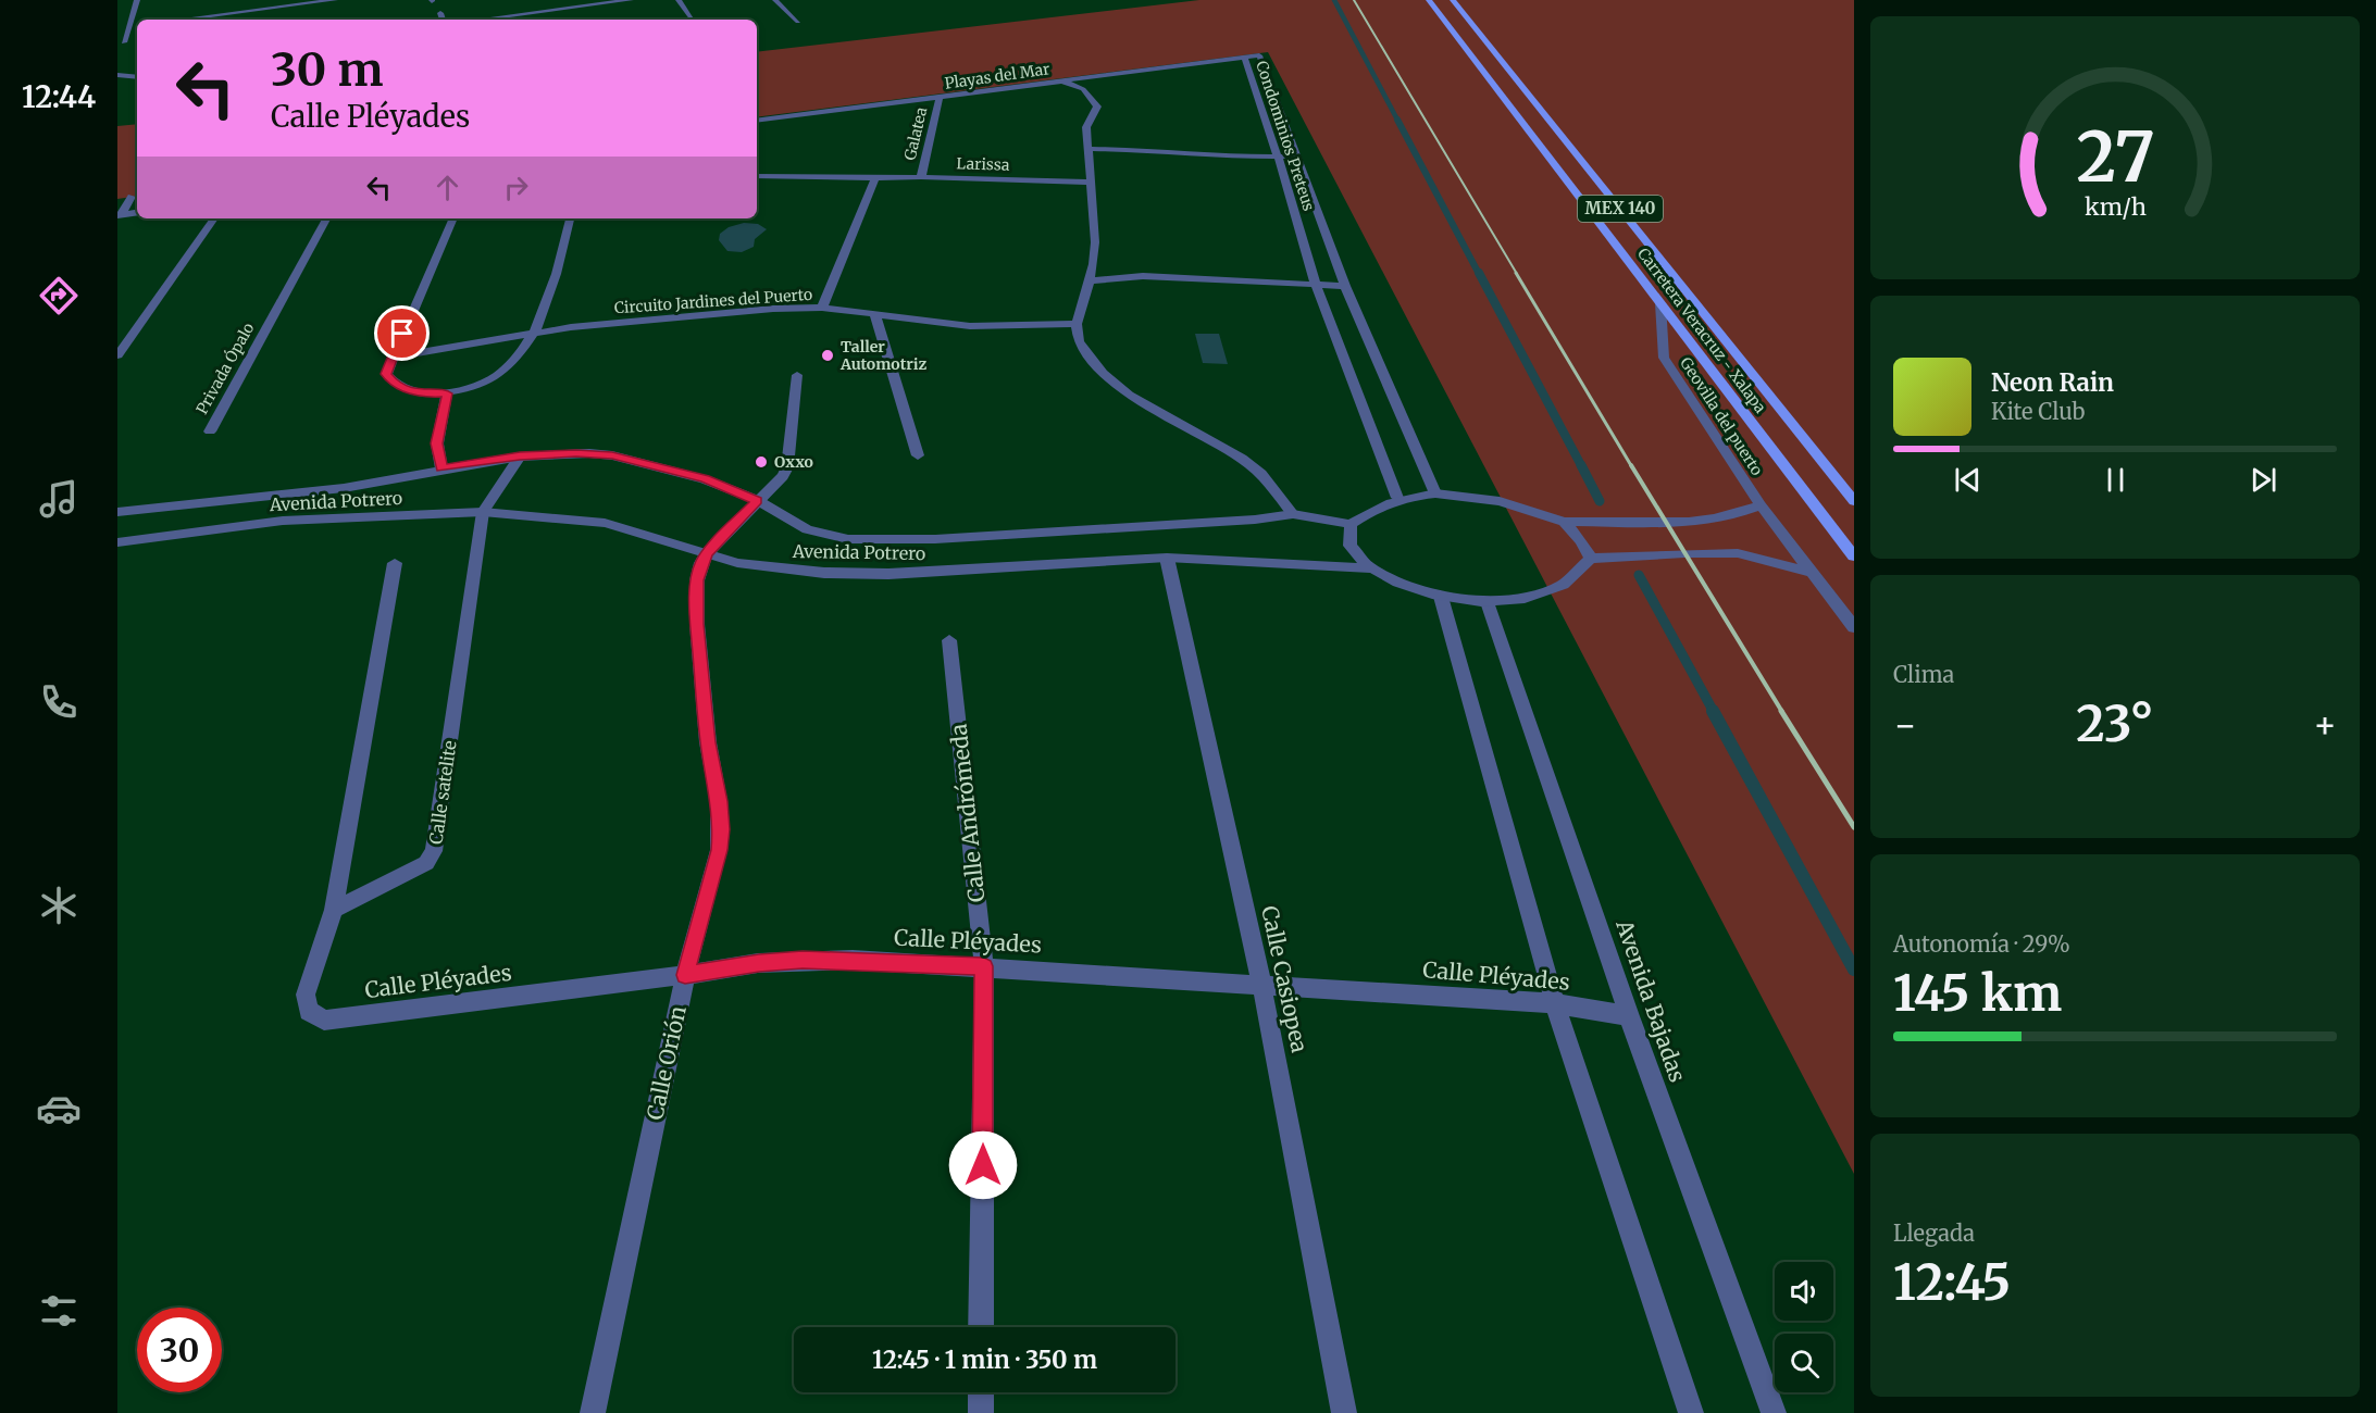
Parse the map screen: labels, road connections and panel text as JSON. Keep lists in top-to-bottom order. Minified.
{"streets":{"main road":["MEX 140","Carretera Veracruz - Xalapa"],"street":["Playas del Mar","Galatea","Condominios Preteus","Larissa","Circuito Jardines del Puerto","Privada Ópalo","Geovilla del puerto","Avenida Potrero","Calle satelite","Calle Andrómeda","Calle Pléyades","Calle Casiopea","Avenida Bajadas","Calle Orión"]},"crossings":[["Playas del Mar","Galatea"],["Playas del Mar","Condominios Preteus"],["Galatea","Larissa"],["Carretera Veracruz - Xalapa","Geovilla del puerto"],["Avenida Potrero","Calle satelite"],["Avenida Potrero","Calle Casiopea"],["Avenida Potrero","Calle Orión"],["Calle satelite","Calle Pléyades"],["Calle Andrómeda","Calle Pléyades"],["Calle Pléyades","Calle Casiopea"],["Calle Pléyades","Avenida Bajadas"],["Calle Pléyades","Calle Orión"]],"places":["Taller Automotriz","Oxxo"],"page":{"tabs":"12:44","turn":["30 m","Calle Pléyades"],"song":["Neon Rain","Kite Club"],"tile":["Clima",["Autonomía · 29%","145 km"],["Llegada","12:45"]],"heat":["−","23°","+"],"limit":"30","trip":"12:45 · 1 min · 350 m","gauge":["27","km/h"]}}
